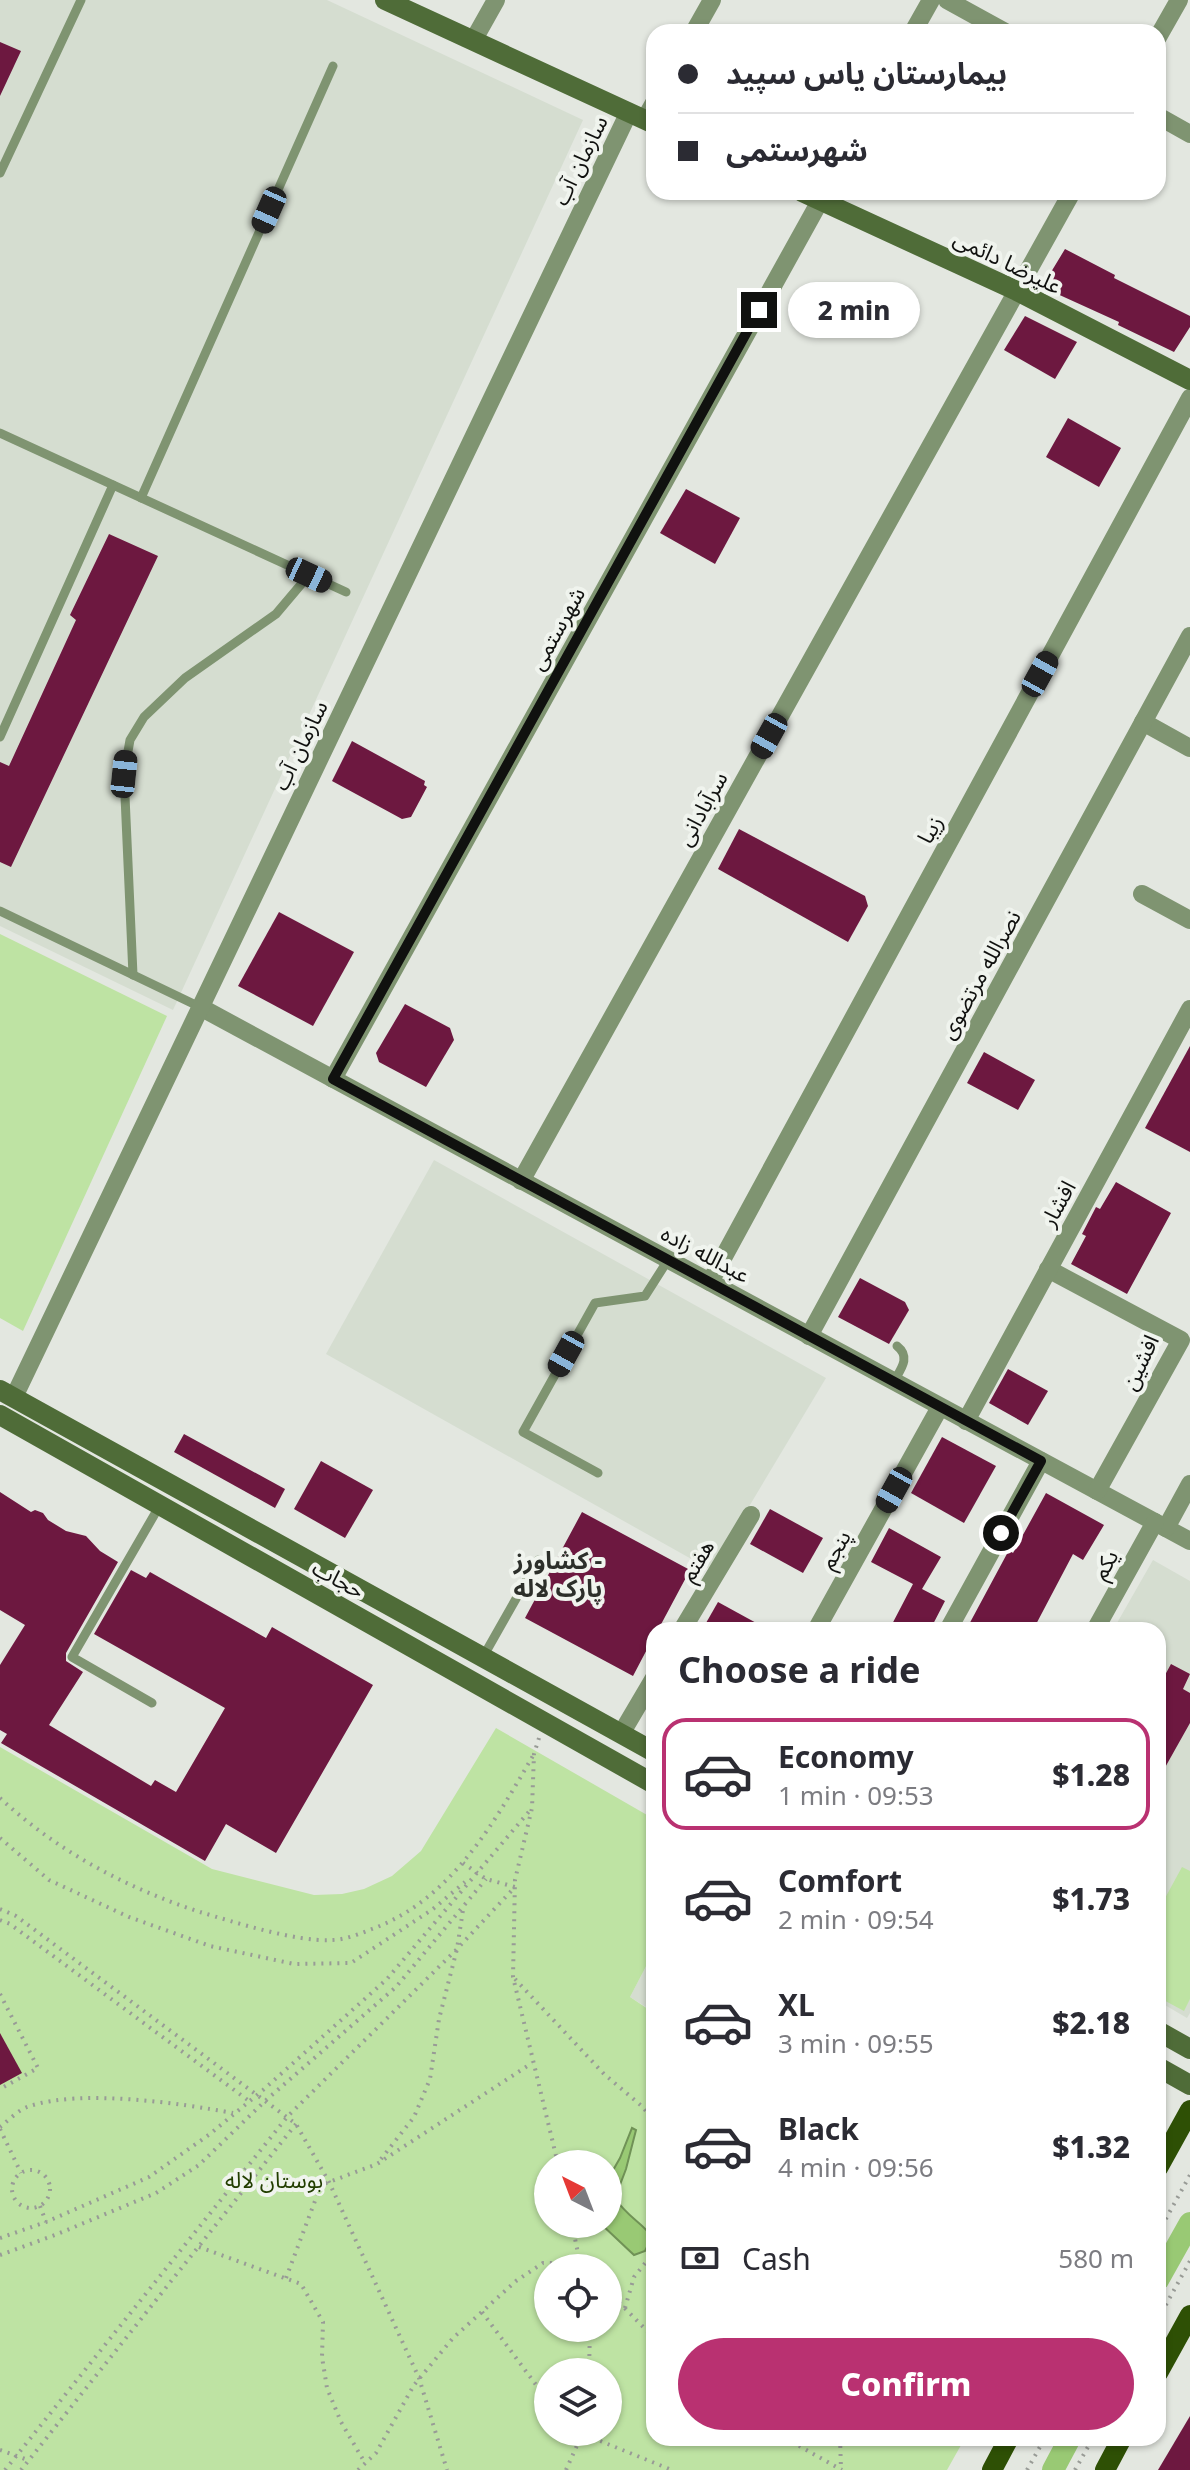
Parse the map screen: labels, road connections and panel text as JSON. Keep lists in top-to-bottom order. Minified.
{"streets":{"main road":["علیرضا دائمی","حجاب"],"street":["سازمان آب","شهرستمی","سرآبادانی","زیبا","نصرالله مرتضوی","افشار","عبدالله زاده","افشین","پنجم","هفتم","یکم"]},"crossings":[["سازمان آب","عبدالله زاده"],["سازمان آب","حجاب"],["علیرضا دائمی","سرآبادانی"],["شهرستمی","عبدالله زاده"],["سرآبادانی","عبدالله زاده"],["زیبا","عبدالله زاده"],["نصرالله مرتضوی","عبدالله زاده"],["افشار","عبدالله زاده"],["افشار","افشین"],["عبدالله زاده","افشین"],["عبدالله زاده","پنجم"],["عبدالله زاده","یکم"]],"districts":["کشاورز - پارک لاله"],"parks":["بوستان لاله"],"north":"top left","page":{"banner":["بیمارستان یاس سپید","شهرستمی"],"bubble":"2 min","heading":"Choose a ride","list":[{"name":"Economy","note":"1 min · 09:53","value":"$1.28"},{"name":"Comfort","note":"2 min · 09:54","value":"$1.73"},{"name":"XL","note":"3 min · 09:55","value":"$2.18"},{"name":"Black","note":"4 min · 09:56","value":"$1.32"}],"pay":["Cash","580 m"],"buttons":"Confirm"}}
